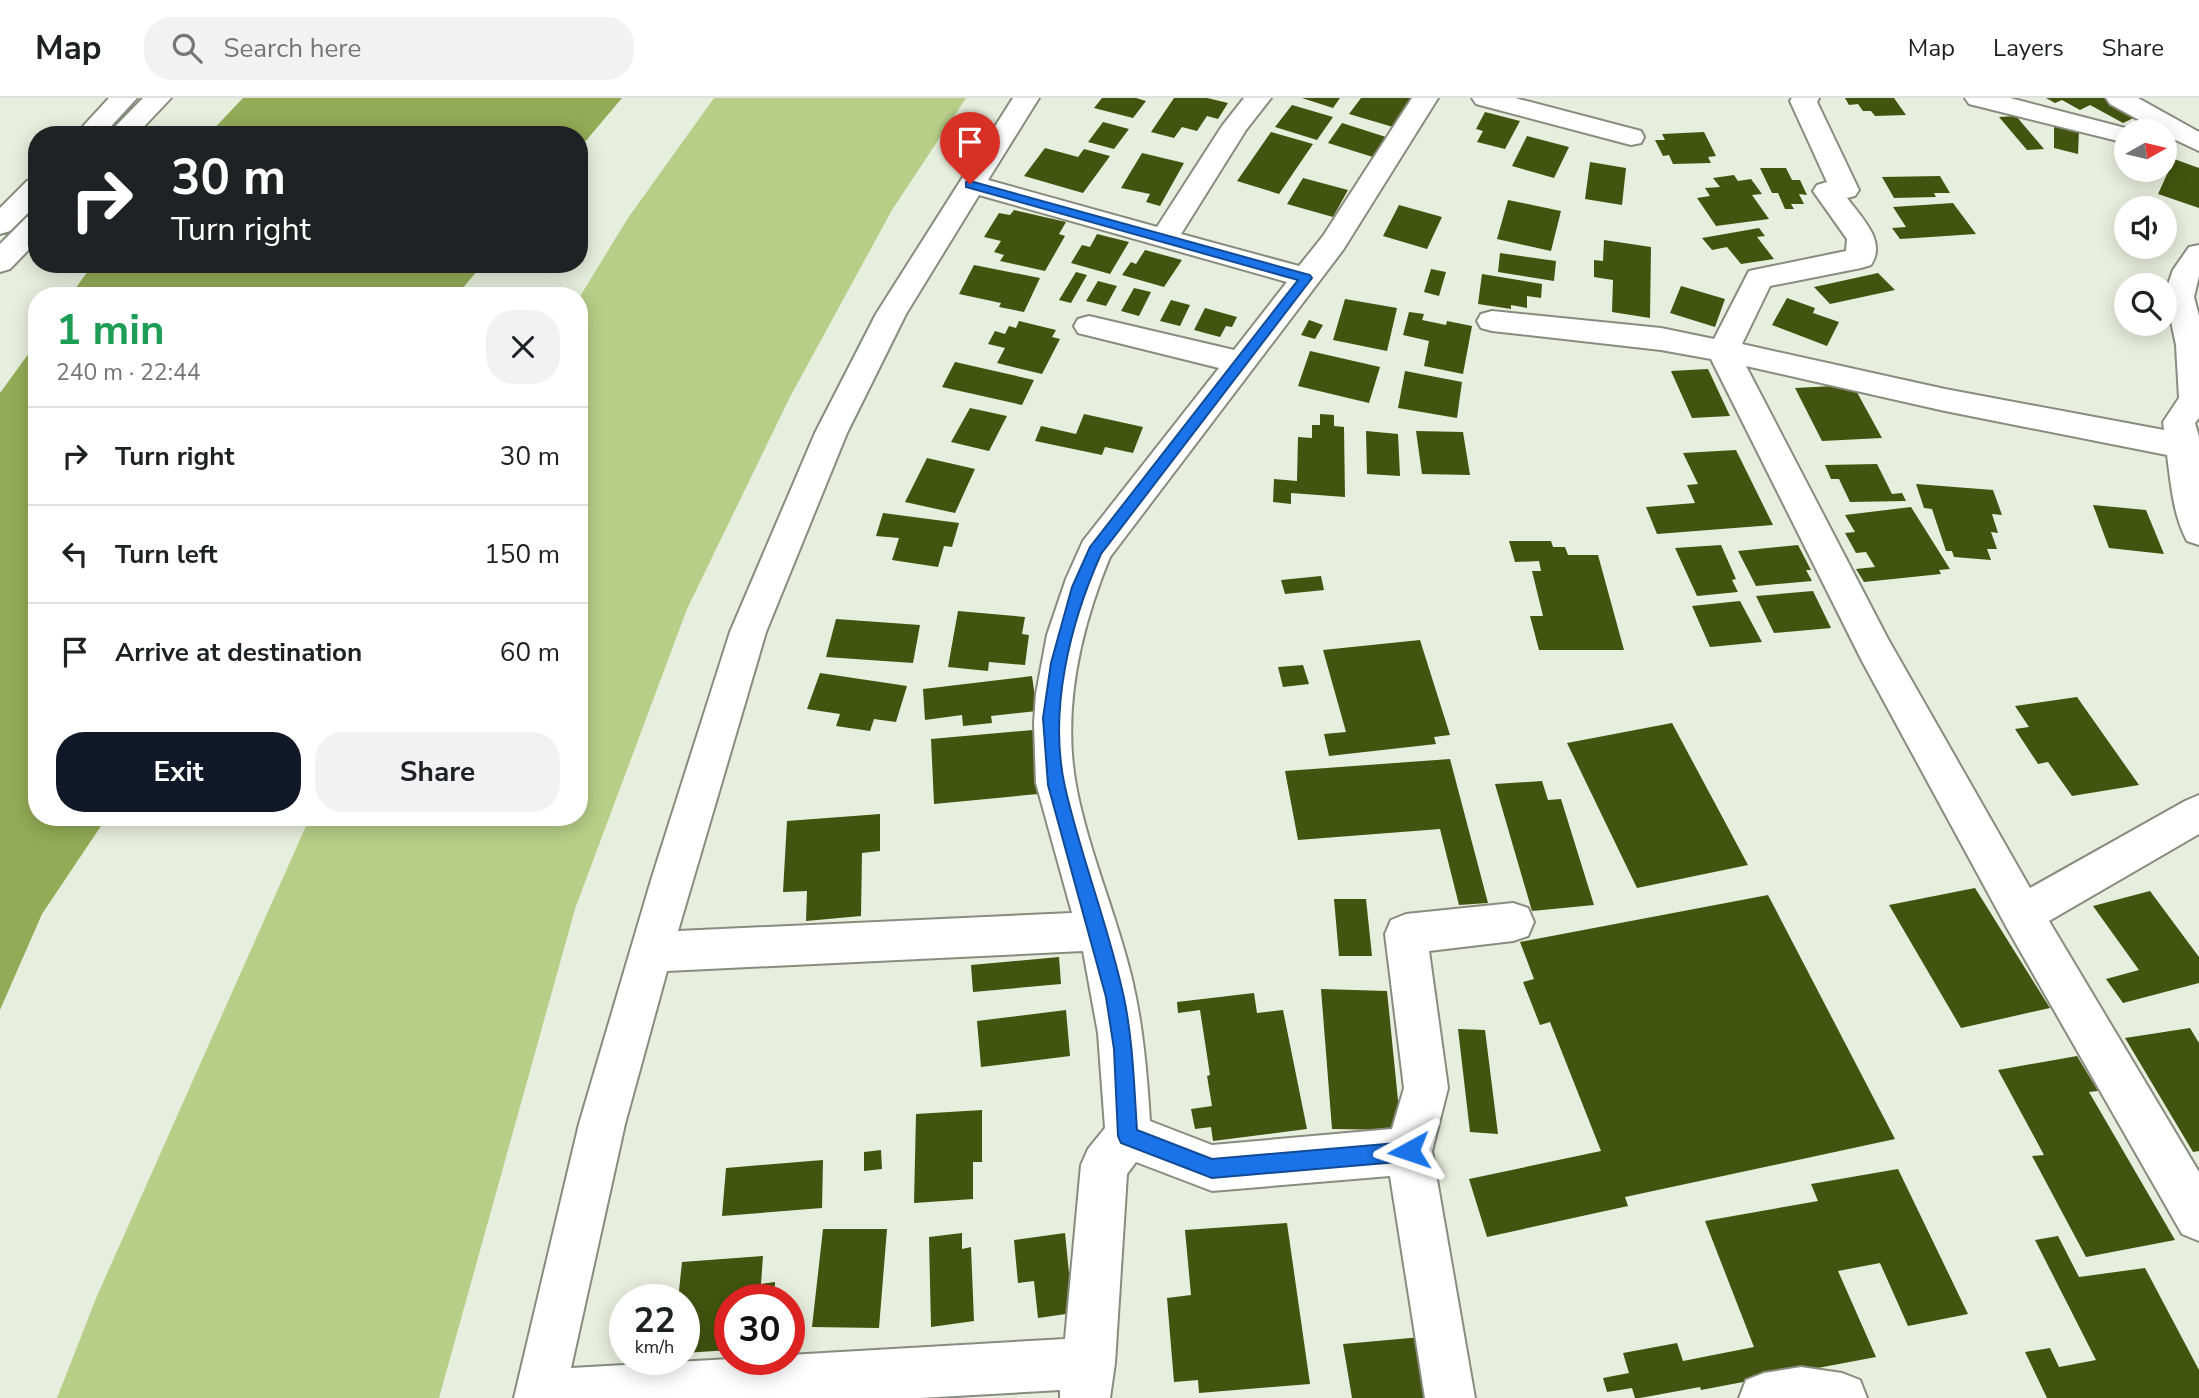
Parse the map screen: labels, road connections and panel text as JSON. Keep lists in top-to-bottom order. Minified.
{"north":"right","page":{"header":"Map","search":"Search here","nav":["Map","Layers","Share"],"turn":["30 m","Turn right"],"heading":["1 min","240 m · 22:44"],"list":[{"name":"Turn right","value":"30 m"},{"name":"Turn left","value":"150 m"},{"name":"Arrive at destination","value":"60 m"}],"buttons":["Exit","Share"],"speed":"22 km/h","limit":"30"}}
